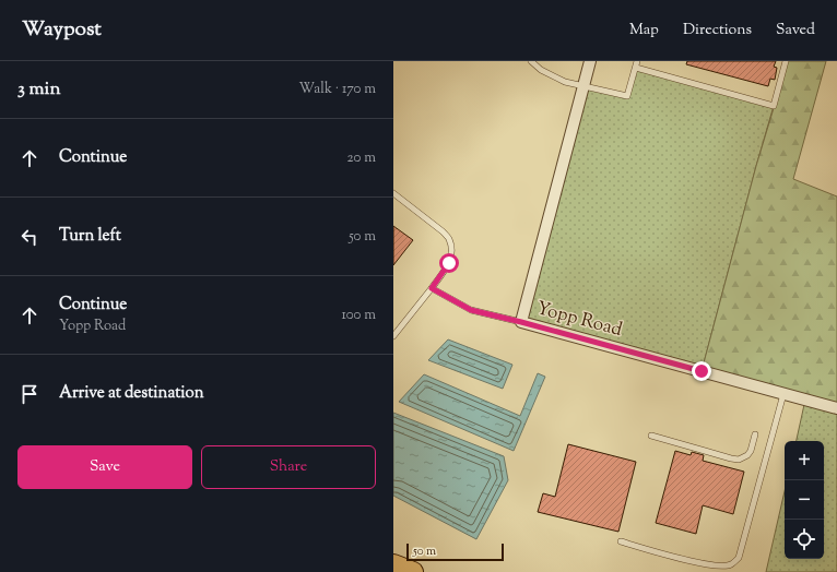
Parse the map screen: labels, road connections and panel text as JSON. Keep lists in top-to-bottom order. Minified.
{"streets":{"street":["Yopp Road"]},"scale_bar":"50 m","page":{"header":"Waypost","nav":["Map","Directions","Saved"],"heading":["3 min","Walk · 170 m"],"list":[["Continue","20 m"],["Turn left","50 m"],["Continue","Yopp Road","100 m"],"Arrive at destination"],"buttons":["Save","Share"],"map_buttons":["+","−"],"scale":"50 m"}}
